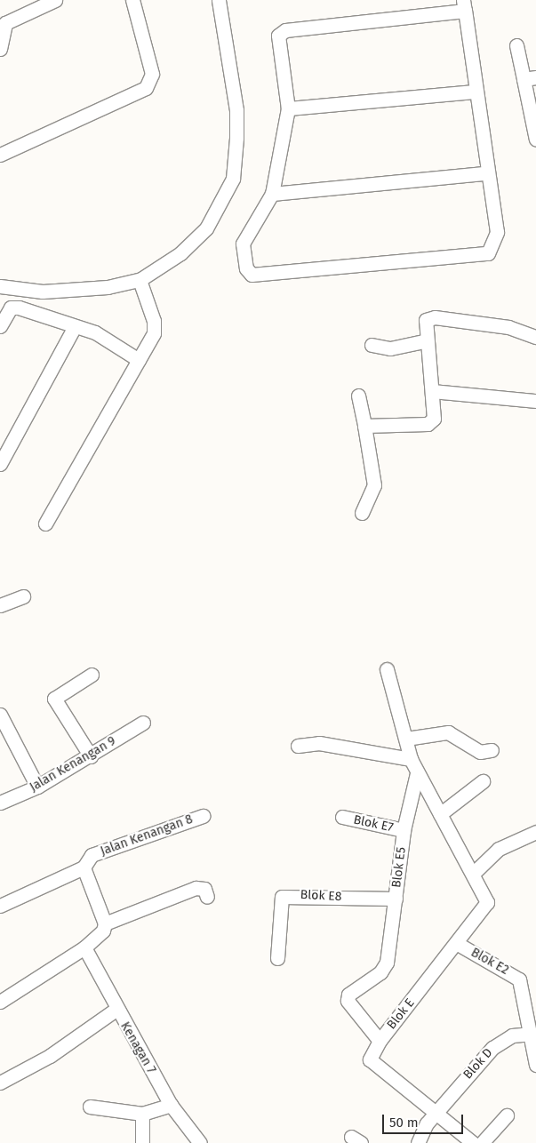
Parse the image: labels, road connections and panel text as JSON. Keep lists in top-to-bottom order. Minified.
{"streets":{"street":["Jalan Kenangan 9","Blok E7","Jalan Kenangan 8","Blok E5","Blok E8","Blok E2","Blok E","Kenagan 7","Blok D"]},"crossings":[["Blok E7","Blok E5"],["Blok E5","Blok E8"],["Blok E5","Blok E"],["Blok E2","Blok E"],["Blok E2","Blok D"],["Blok E","Blok D"]],"scale_bar":"50 m"}
